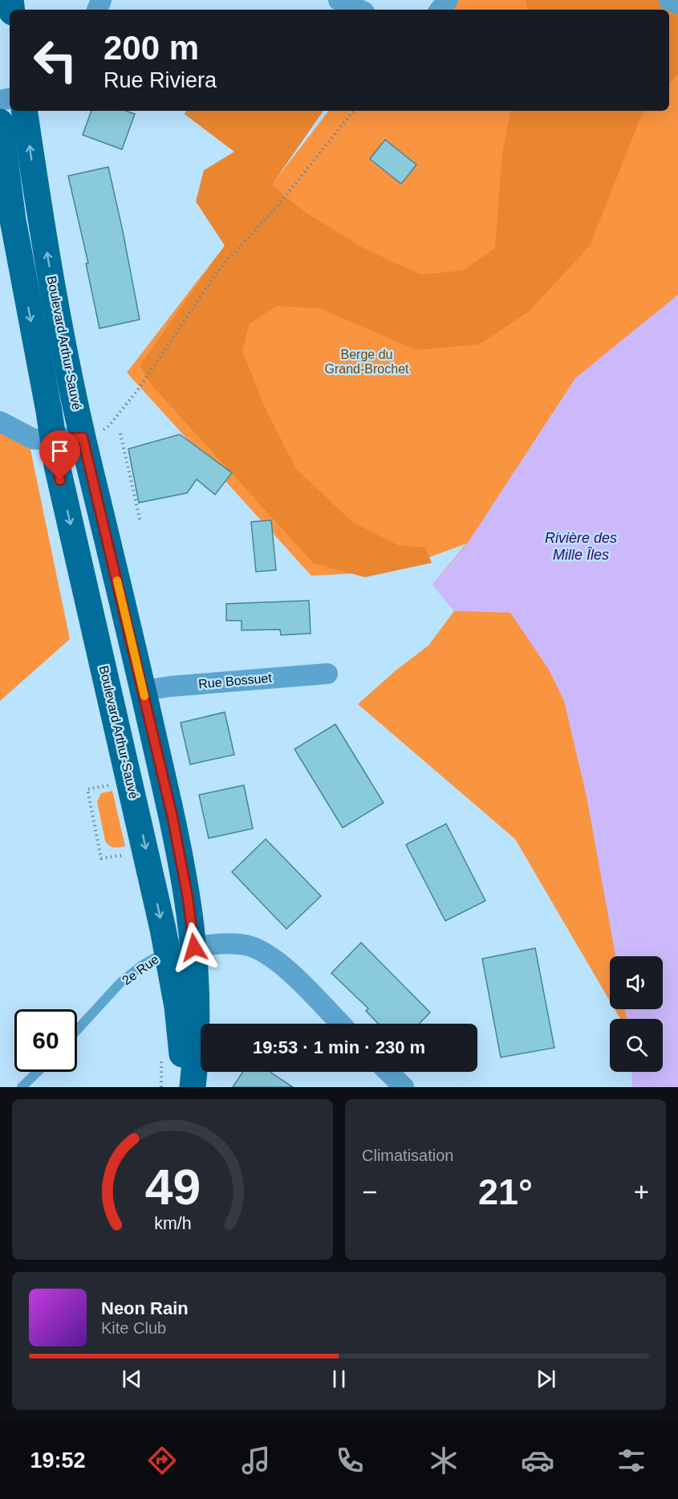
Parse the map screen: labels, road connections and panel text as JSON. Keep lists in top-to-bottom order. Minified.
{"streets":{"main road":["Boulevard Arthur-Sauvé"],"street":["Rue Bossuet","2e Rue"]},"crossings":[["Boulevard Arthur-Sauvé","Rue Bossuet"],["Boulevard Arthur-Sauvé","2e Rue"]],"water":["Rivière des Mille Îles"],"parks":["Berge du Grand-Brochet"],"page":{"turn":["200 m","Rue Riviera"],"limit":"60","trip":"19:53 · 1 min · 230 m","tile":"Climatisation","heat":["−","21°","+"],"song":["Neon Rain","Kite Club"],"tabs":"19:52","gauge":["49","km/h"]}}
